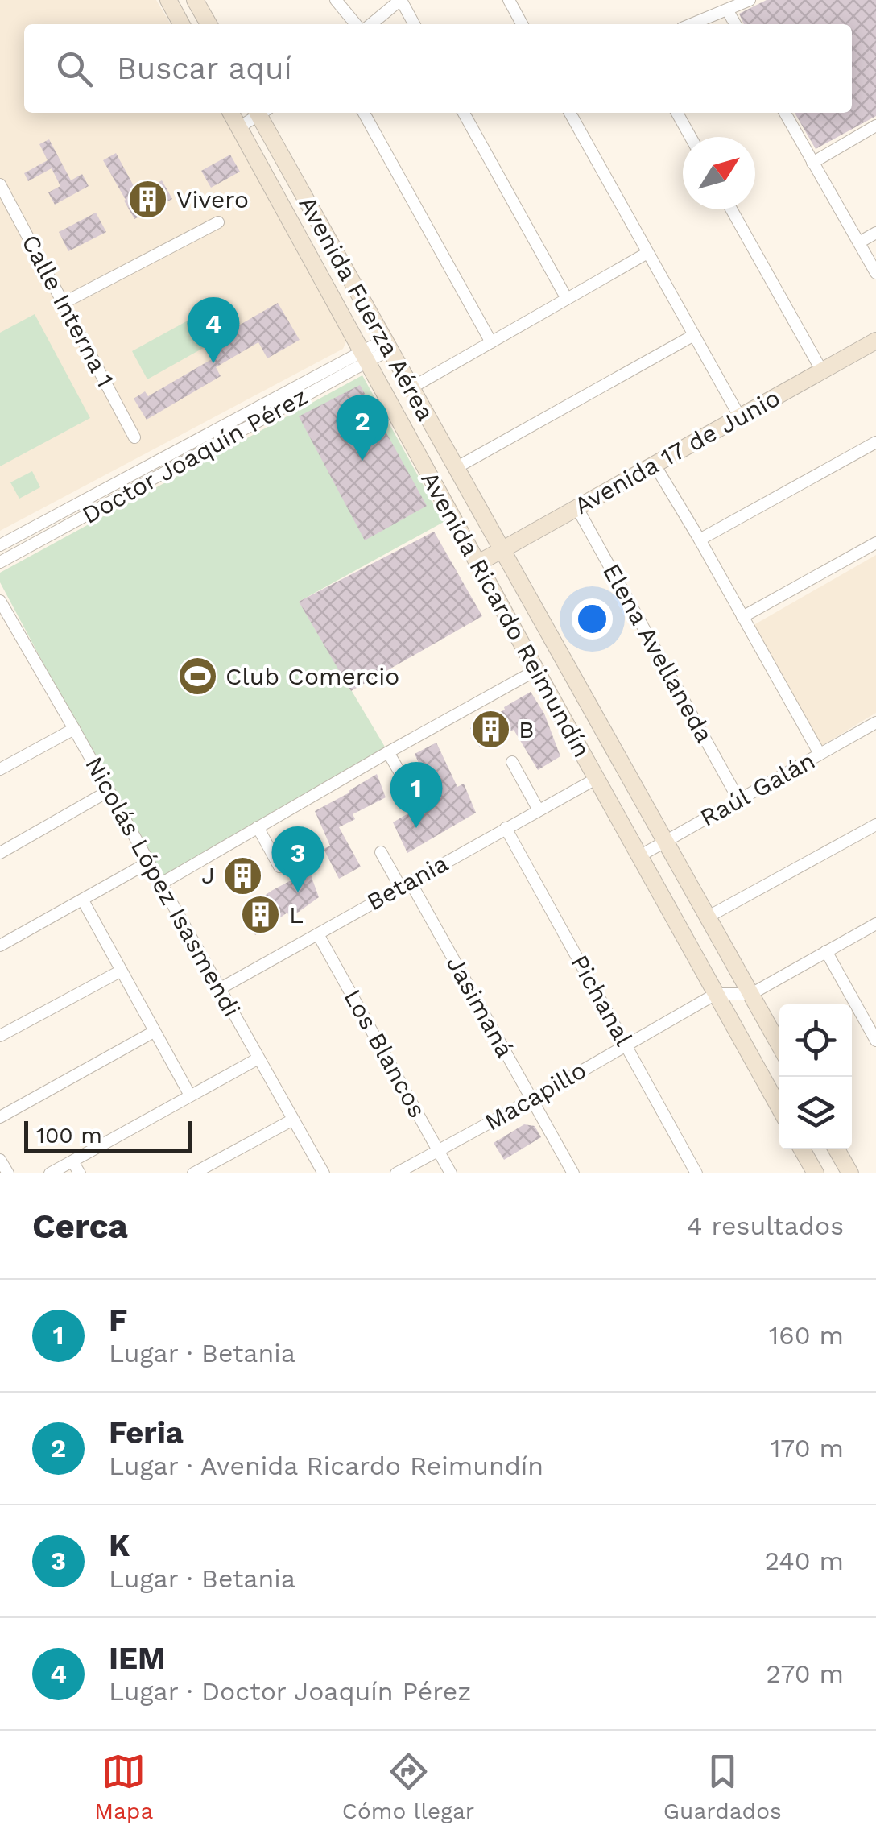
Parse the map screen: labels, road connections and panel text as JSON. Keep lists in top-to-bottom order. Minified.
{"streets":{"street":["Avenida Fuerza Aérea","Calle Interna 1","Avenida 17 de Junio","Doctor Joaquín Pérez","Avenida Ricardo Reimundín","Elena Avellaneda","Raúl Galán","Betania","Nicolás López Isasmendi","Pichanal","Jasimaná","Los Blancos","Macapillo"]},"crossings":[["Avenida Fuerza Aérea","Avenida 17 de Junio"],["Avenida Fuerza Aérea","Doctor Joaquín Pérez"],["Avenida Fuerza Aérea","Avenida Ricardo Reimundín"],["Avenida 17 de Junio","Avenida Ricardo Reimundín"],["Avenida 17 de Junio","Elena Avellaneda"],["Doctor Joaquín Pérez","Avenida Ricardo Reimundín"],["Avenida Ricardo Reimundín","Raúl Galán"],["Avenida Ricardo Reimundín","Betania"],["Avenida Ricardo Reimundín","Macapillo"],["Elena Avellaneda","Raúl Galán"],["Betania","Nicolás López Isasmendi"],["Betania","Pichanal"],["Betania","Jasimaná"],["Betania","Los Blancos"],["Pichanal","Macapillo"],["Jasimaná","Macapillo"],["Los Blancos","Macapillo"]],"places":{"building":["Vivero","B","J","L"],"sports":["Club Comercio"]},"scale_bar":"100 m","north":"top right","page":{"search":"Buscar aquí","pins":["4","2","1","3"],"scale":"100 m","heading":["Cerca","4 resultados"],"list":[{"mark":"1","name":"F","note":"Lugar · Betania","value":"160 m"},{"mark":"2","name":"Feria","note":"Lugar · Avenida Ricardo Reimundín","value":"170 m"},{"mark":"3","name":"K","note":"Lugar · Betania","value":"240 m"},{"mark":"4","name":"IEM","note":"Lugar · Doctor Joaquín Pérez","value":"270 m"}],"nav":["Mapa","Cómo llegar","Guardados"]}}
